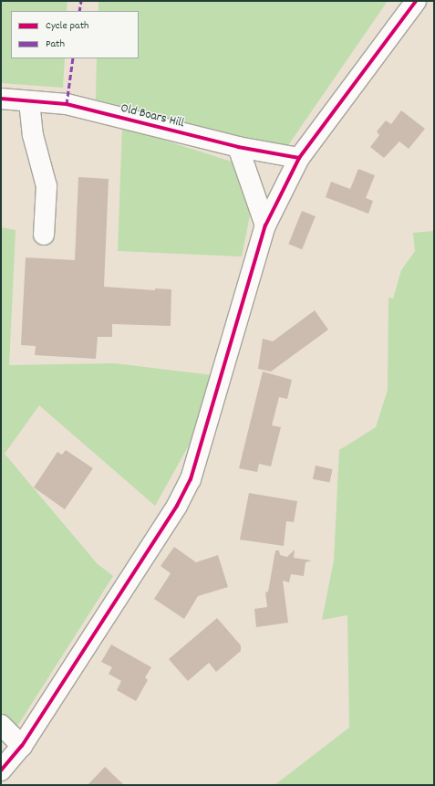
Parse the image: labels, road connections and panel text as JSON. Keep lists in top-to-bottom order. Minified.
{"streets":{"street":["Old Boars Hill"]},"legend":["Cycle path","Path"]}
